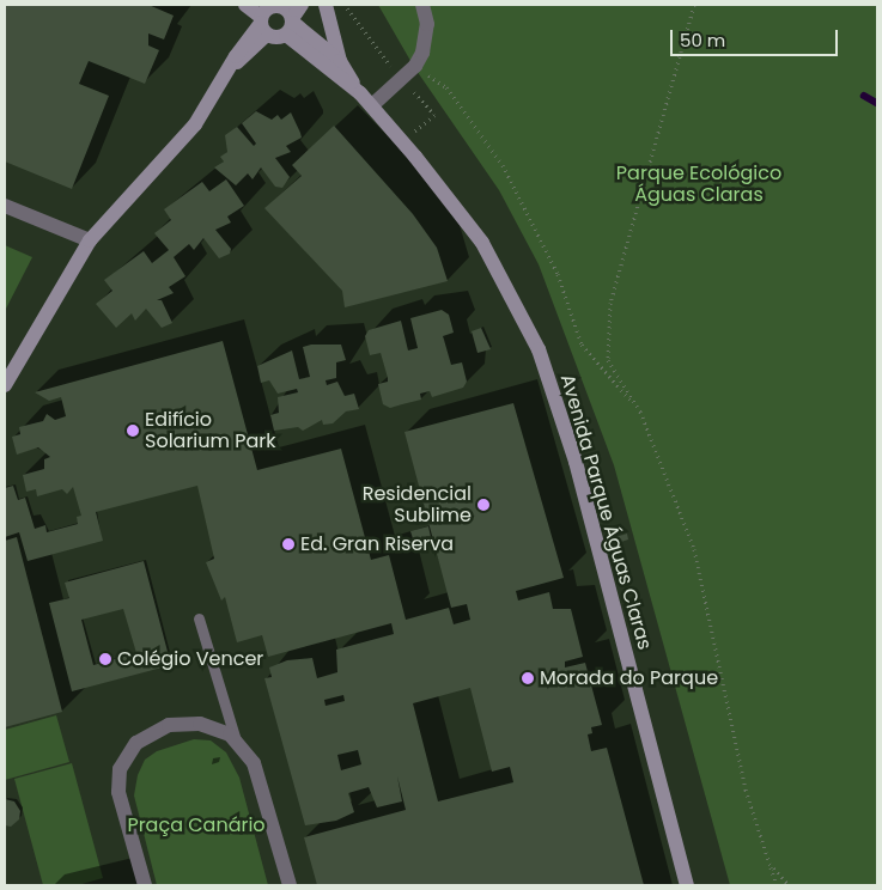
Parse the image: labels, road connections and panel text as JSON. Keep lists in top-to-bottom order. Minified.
{"streets":{"street":["Avenida Parque Águas Claras"]},"parks":["Parque Ecológico Águas Claras","Praça Canário"],"places":["Edifício Solarium Park","Residencial Sublime","Ed. Gran Riserva","Colégio Vencer","Morada do Parque"],"scale_bar":"50 m"}
